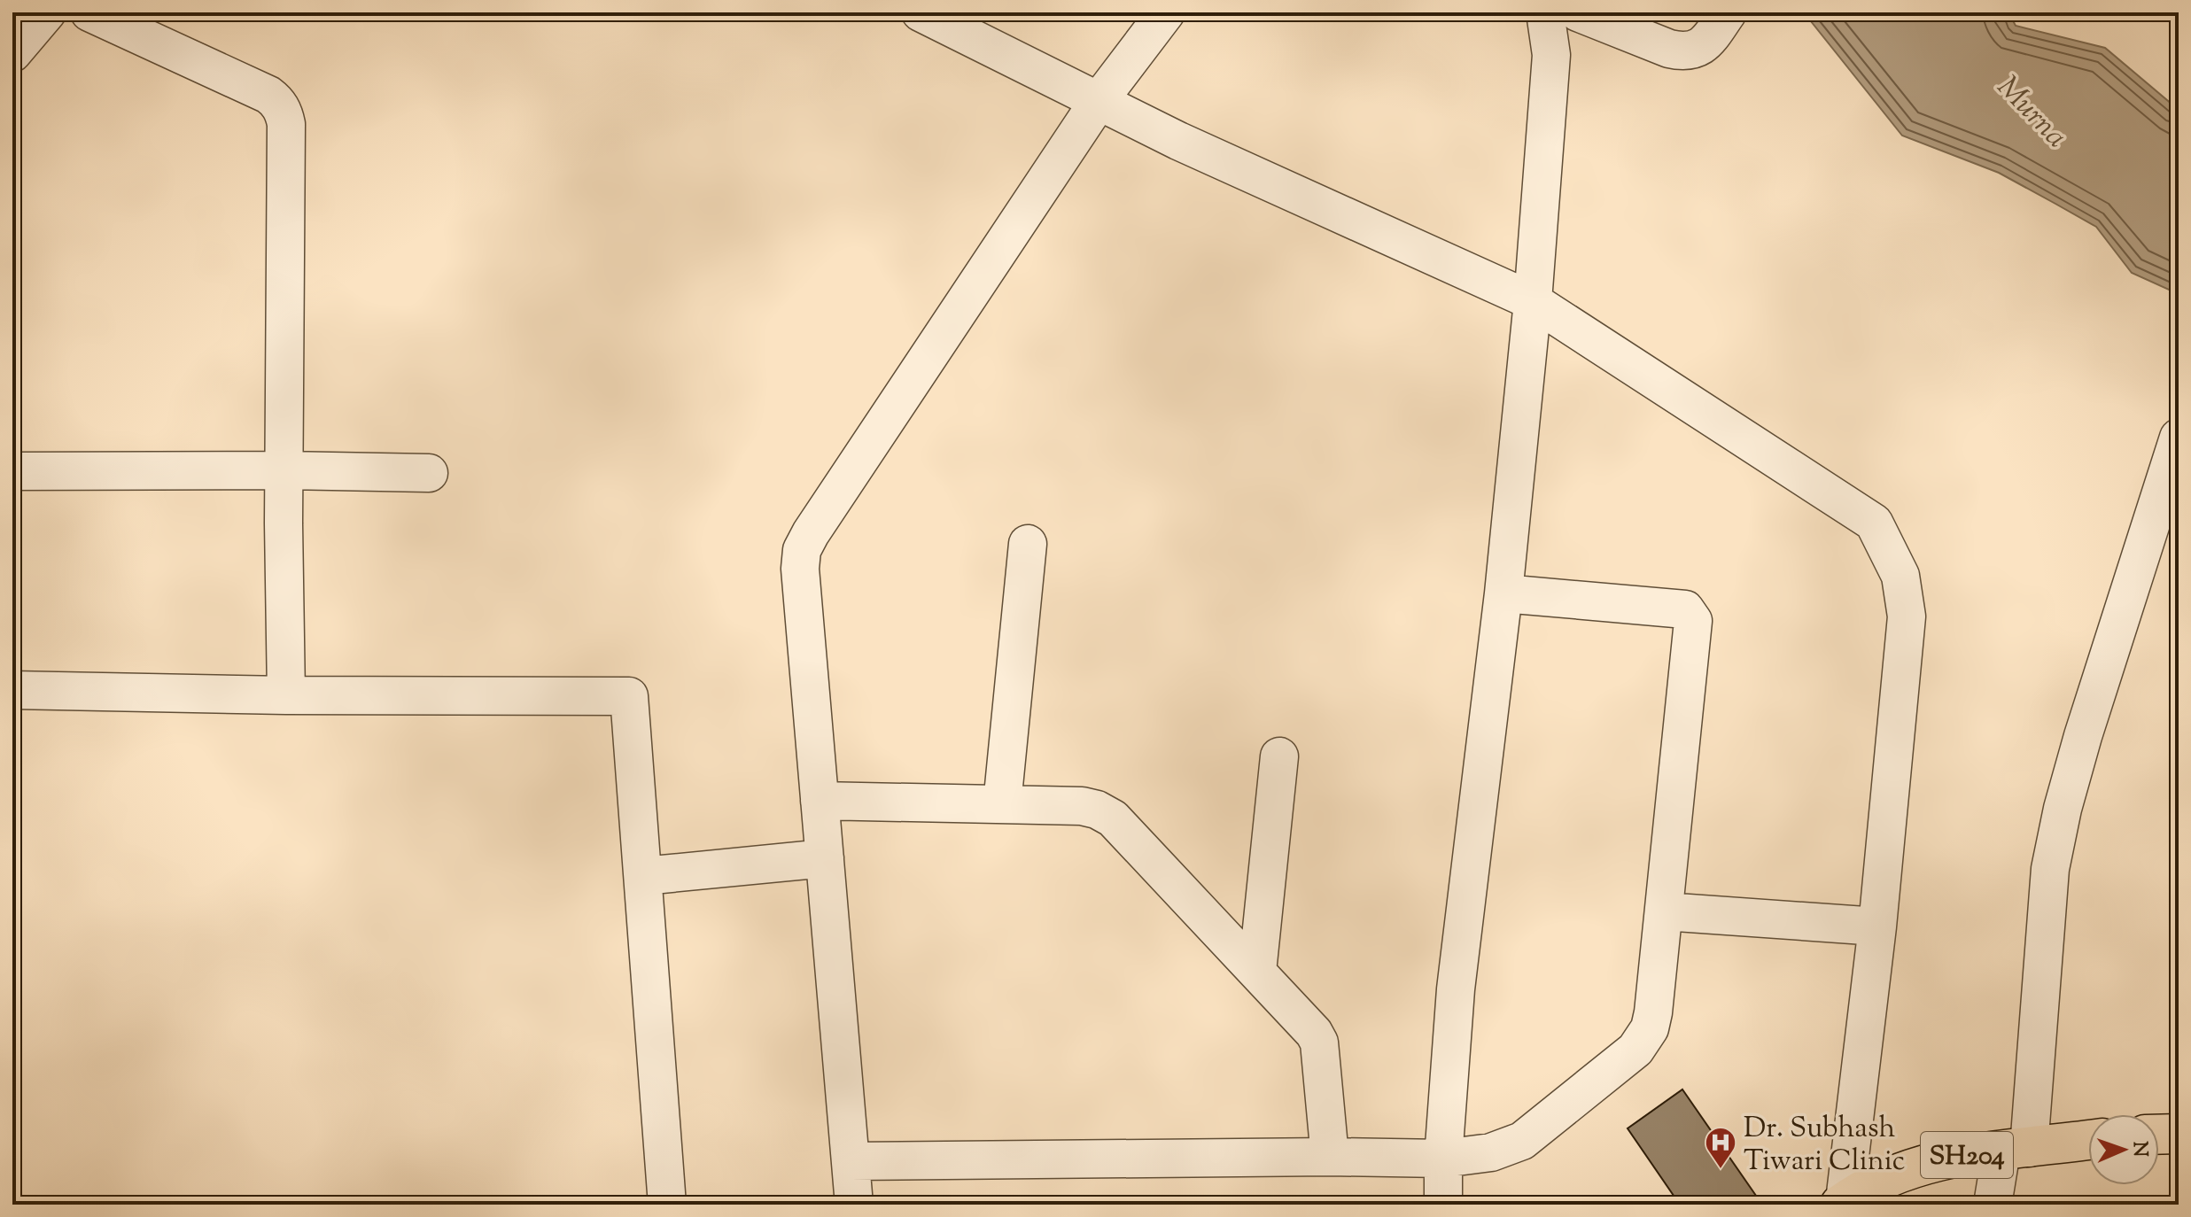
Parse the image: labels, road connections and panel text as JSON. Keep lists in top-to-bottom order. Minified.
{"streets":{"main road":["SH204"]},"water":["Murna"],"places":{"hospital":["Dr. Subhash Tiwari Clinic"]},"north":"right"}
